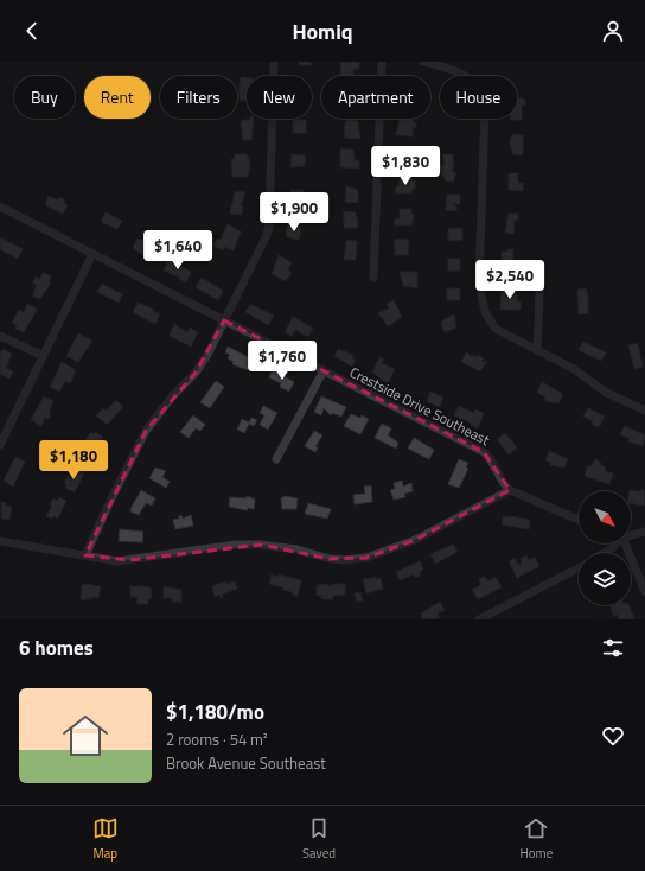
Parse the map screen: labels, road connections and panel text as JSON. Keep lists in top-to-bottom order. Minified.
{"streets":{"street":["Crestside Drive Southeast"]},"north":"bottom right","page":{"header":"Homiq","chip":["Buy","Rent","Filters","New","Apartment","House"],"price":["$1,830","$1,900","$1,640","$2,540","$1,760","$1,180"],"heading":"6 homes","list":[{"name":"$1,180/mo","note":"2 rooms · 54 m² · Brook Avenue Southeast"}],"tabs":["Map","Saved","Home"]}}
